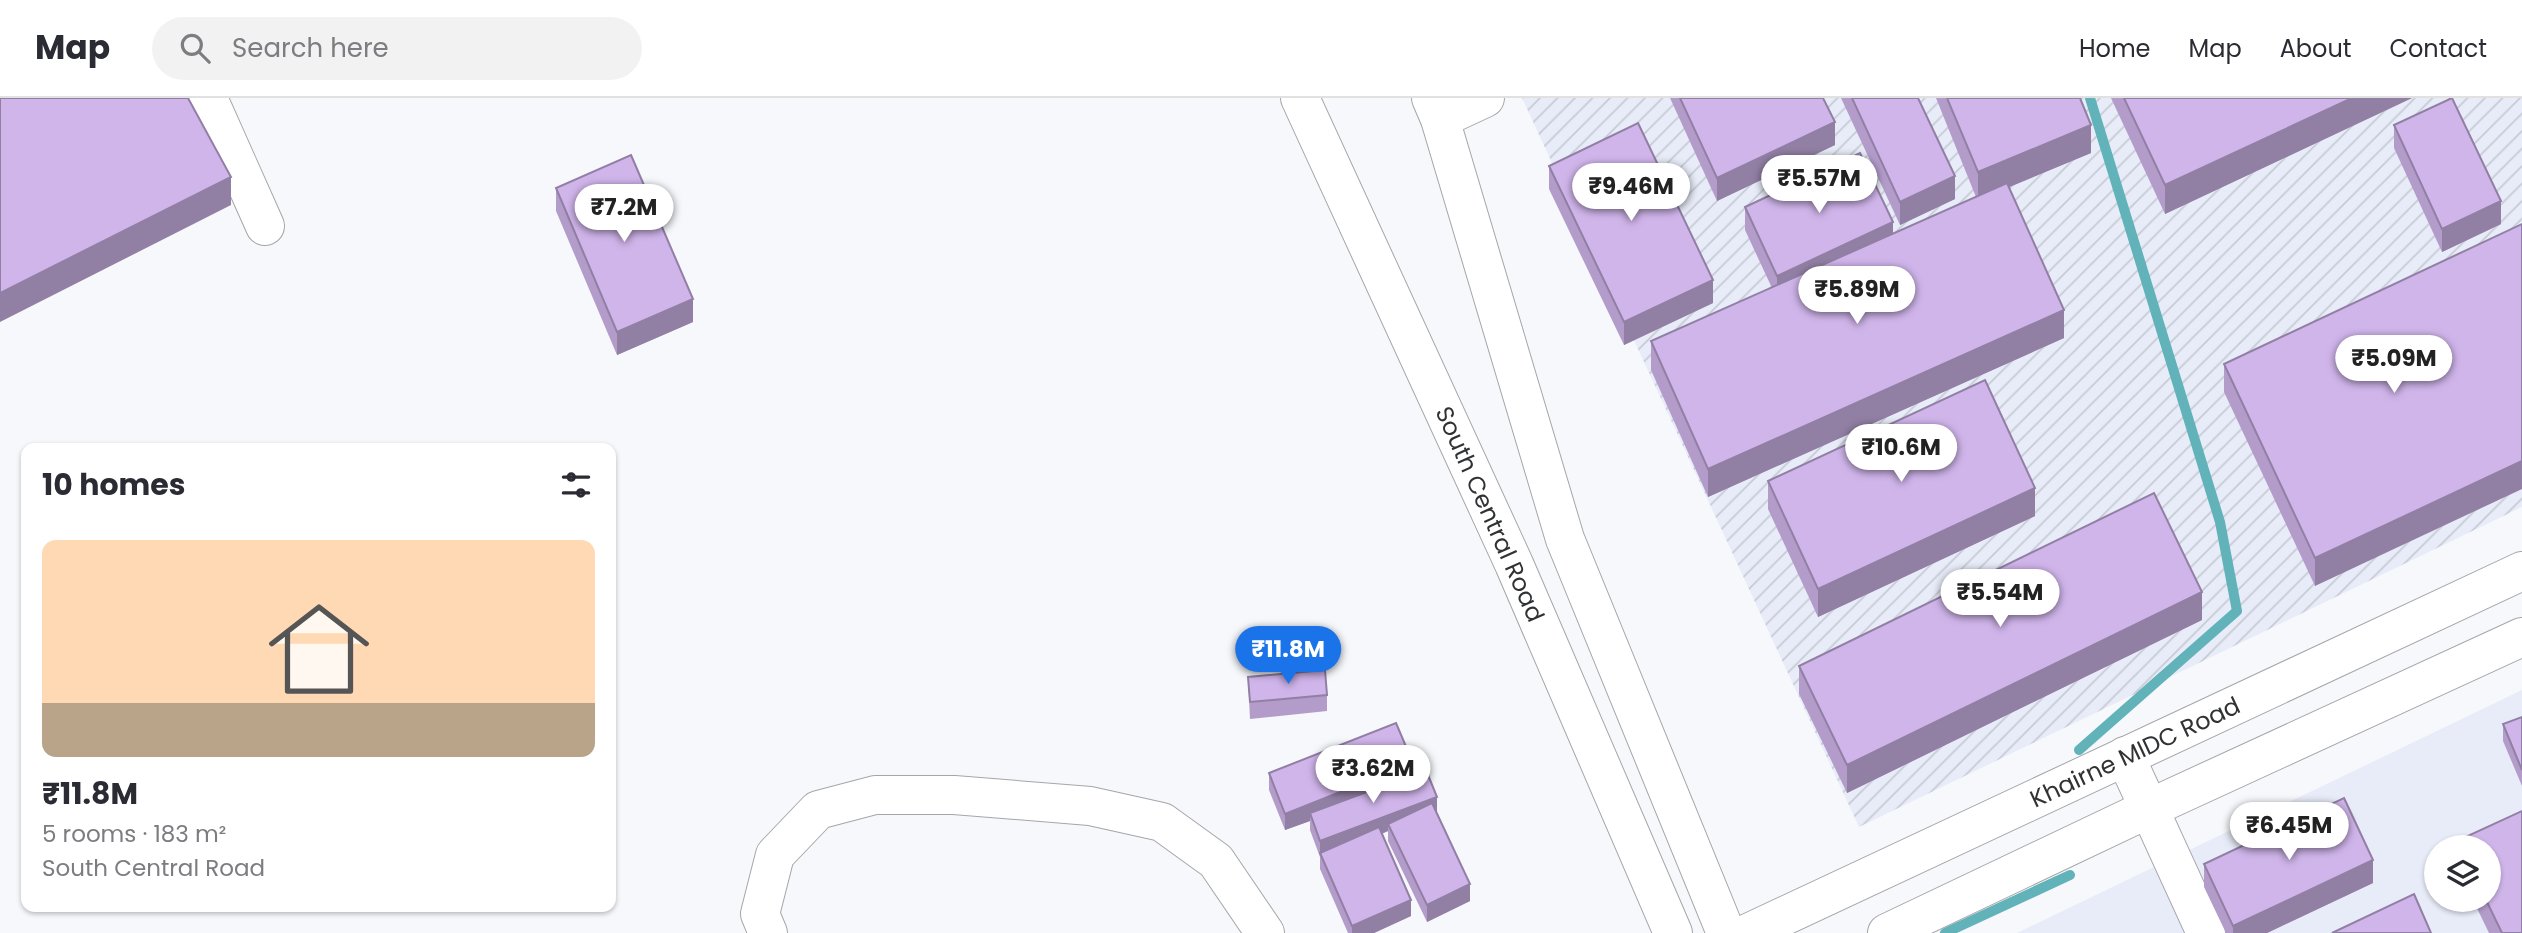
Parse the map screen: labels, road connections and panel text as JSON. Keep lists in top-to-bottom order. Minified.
{"streets":{"main road":["South Central Road","Khairne MIDC Road"]},"page":{"header":"Map","search":"Search here","nav":["Home","Map","About","Contact"],"price":["₹5.57M","₹9.46M","₹7.2M","₹5.89M","₹5.09M","₹10.6M","₹5.54M","₹11.8M","₹3.62M","₹6.45M"],"heading":"10 homes","list":[{"name":"₹11.8M","note":"5 rooms · 183 m² · South Central Road"}]}}
